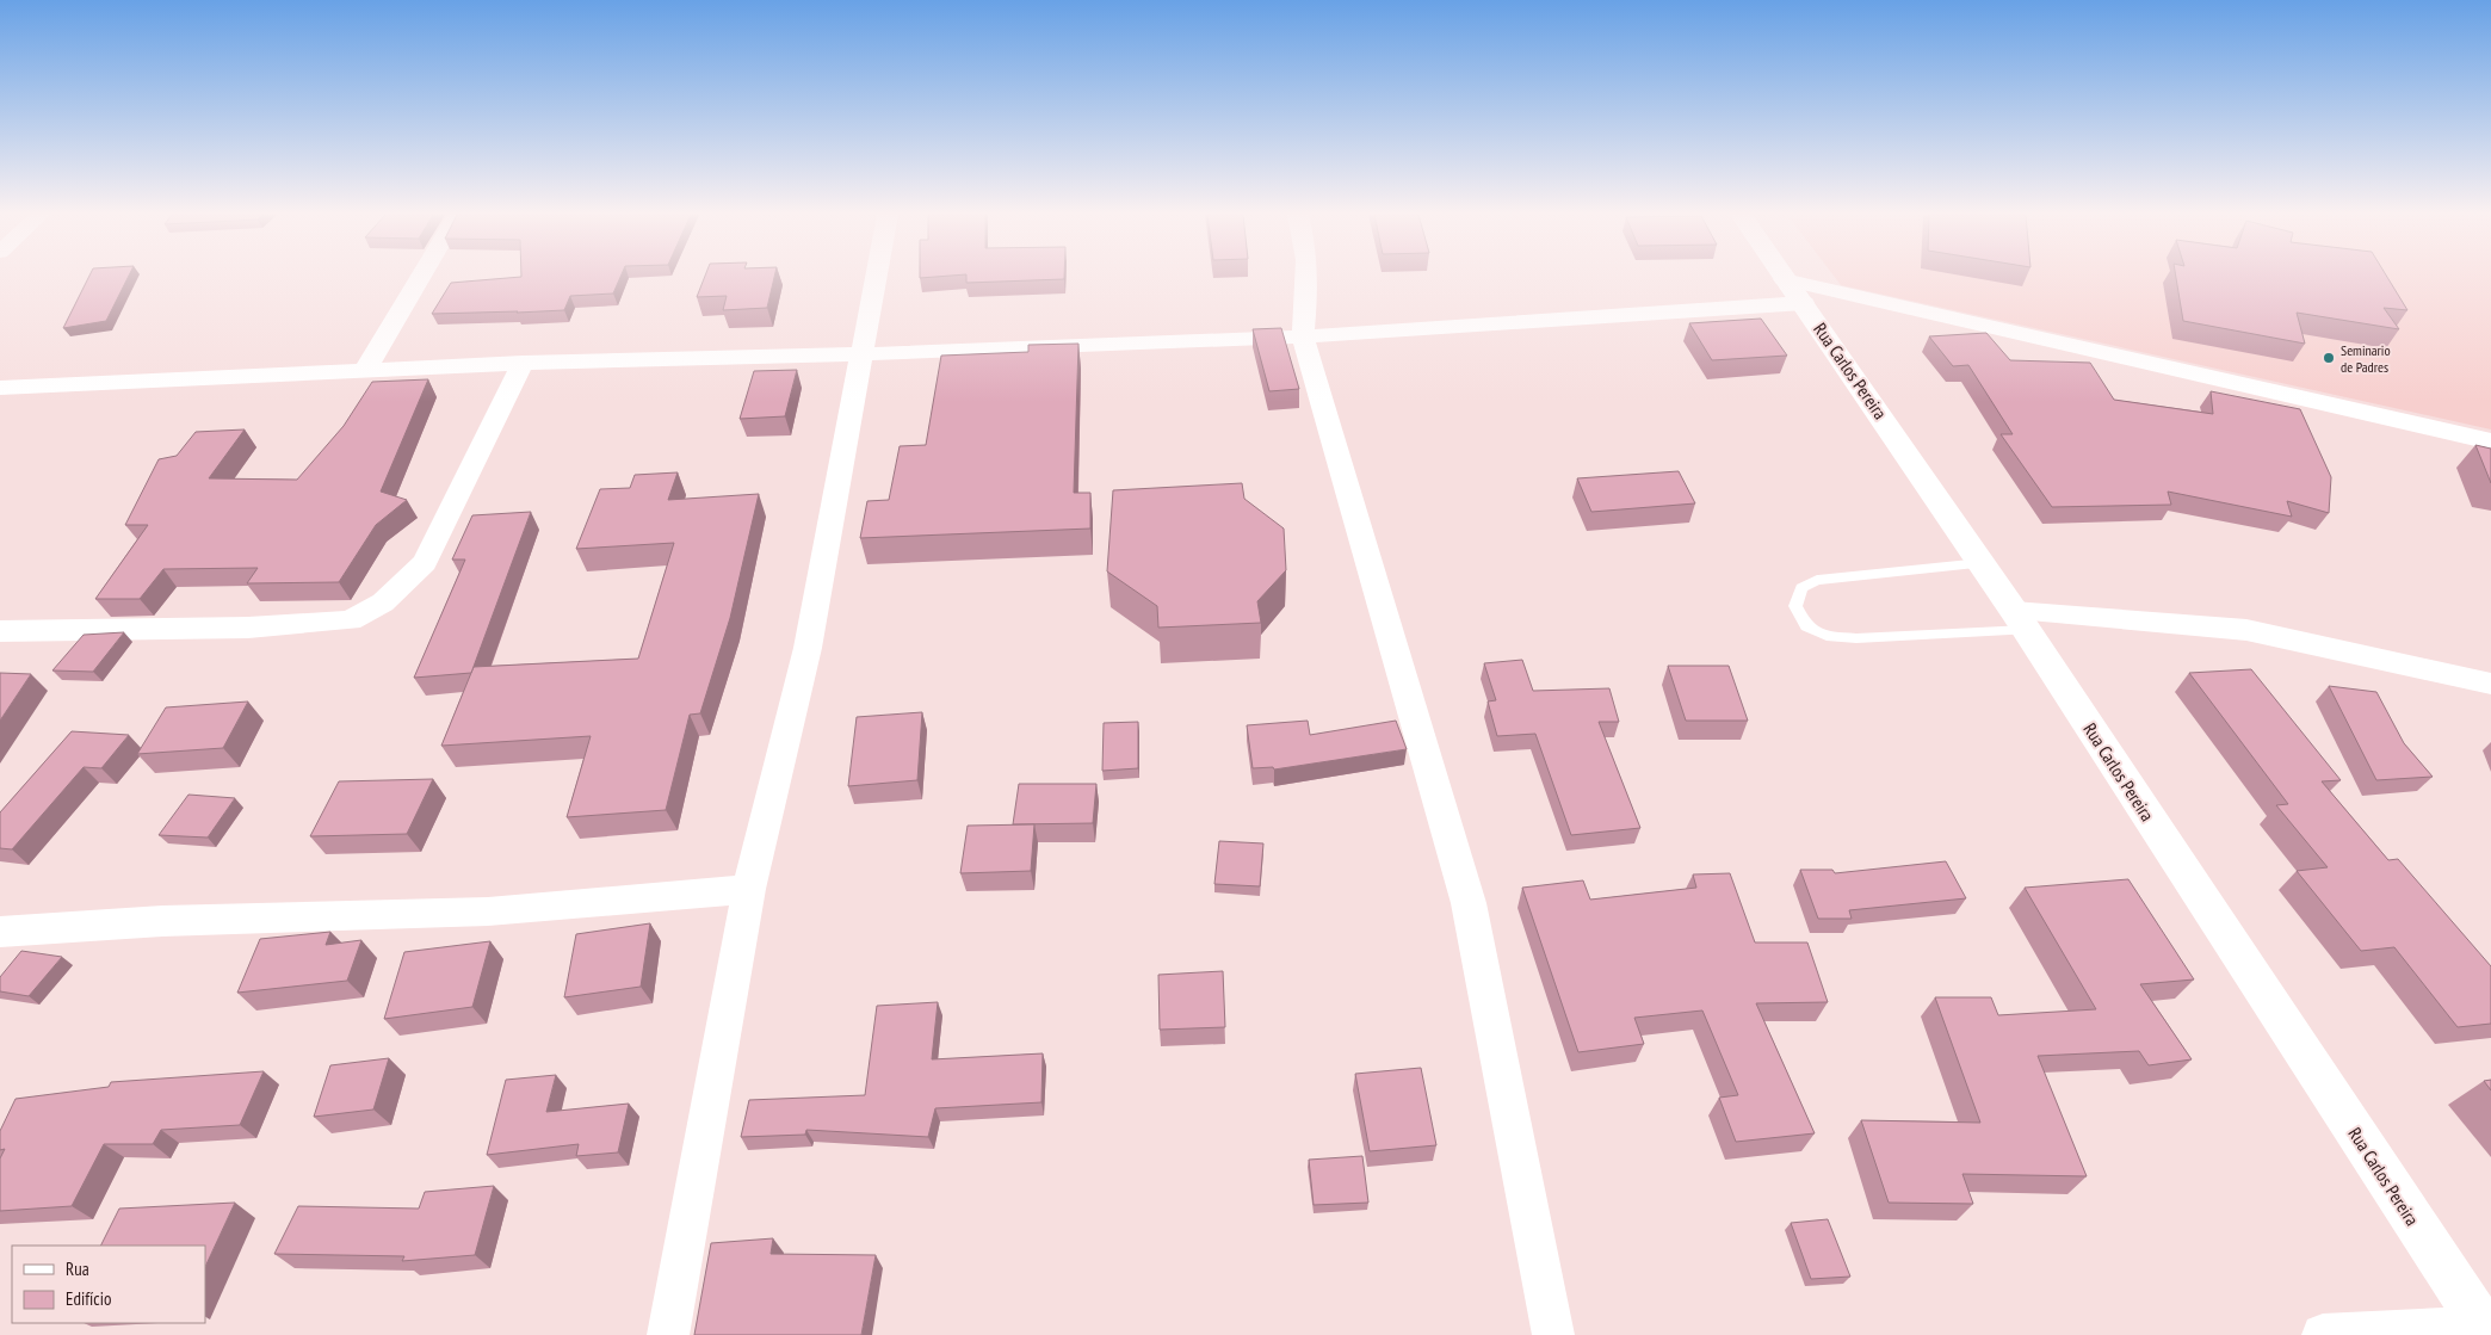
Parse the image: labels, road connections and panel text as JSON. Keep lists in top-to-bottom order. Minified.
{"streets":{"main road":["Rua Carlos Pereira"]},"places":["Seminario de Padres"],"legend":["Rua","Edifício"]}
